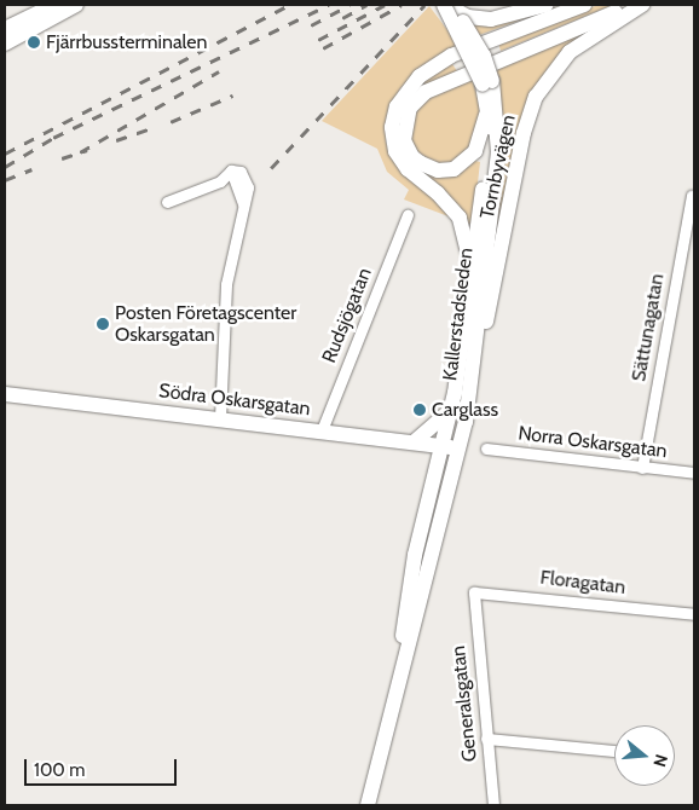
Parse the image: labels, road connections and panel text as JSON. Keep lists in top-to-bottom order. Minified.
{"streets":{"main road":["Tornbyvägen","Kallerstadsleden","Södra Oskarsgatan"],"street":["Rudsjögatan","Sättunagatan","Norra Oskarsgatan","Floragatan","Generalsgatan"]},"crossings":[["Tornbyvägen","Kallerstadsleden"],["Kallerstadsleden","Södra Oskarsgatan"],["Rudsjögatan","Södra Oskarsgatan"],["Sättunagatan","Norra Oskarsgatan"],["Floragatan","Generalsgatan"]],"places":["Fjärrbussterminalen","Posten Företagscenter Oskarsgatan","Carglass"],"scale_bar":"100 m","north":"right"}
